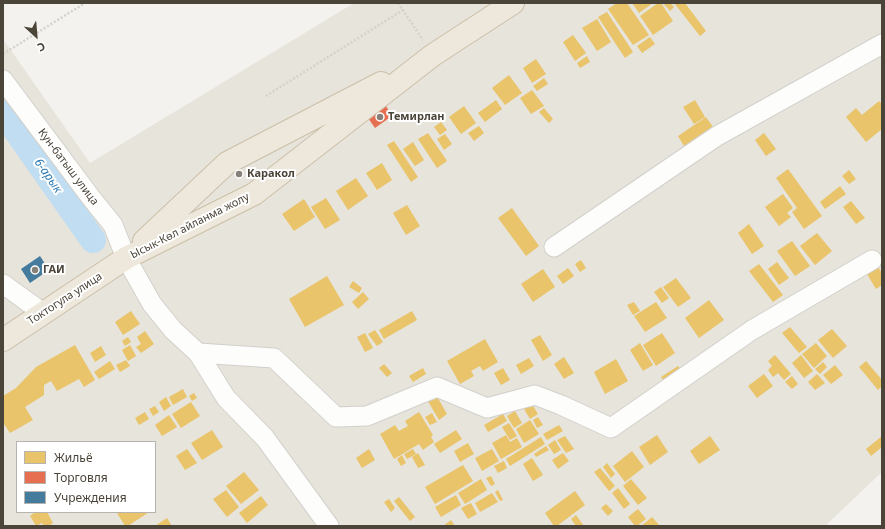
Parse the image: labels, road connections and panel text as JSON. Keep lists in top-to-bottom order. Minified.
{"streets":{"highway":["Ысык-Көл айланма жолу","Токтогула улица"],"street":["Кун-батыш улица"]},"crossings":[["Кун-батыш улица","Ысык-Көл айланма жолу"],["Кун-батыш улица","Токтогула улица"],["Ысык-Көл айланма жолу","Токтогула улица"]],"water":["6-арык"],"places":["Темирлан","Каракол","ГАИ"],"legend":["Жильё","Торговля","Учреждения"],"north":"bottom right"}
